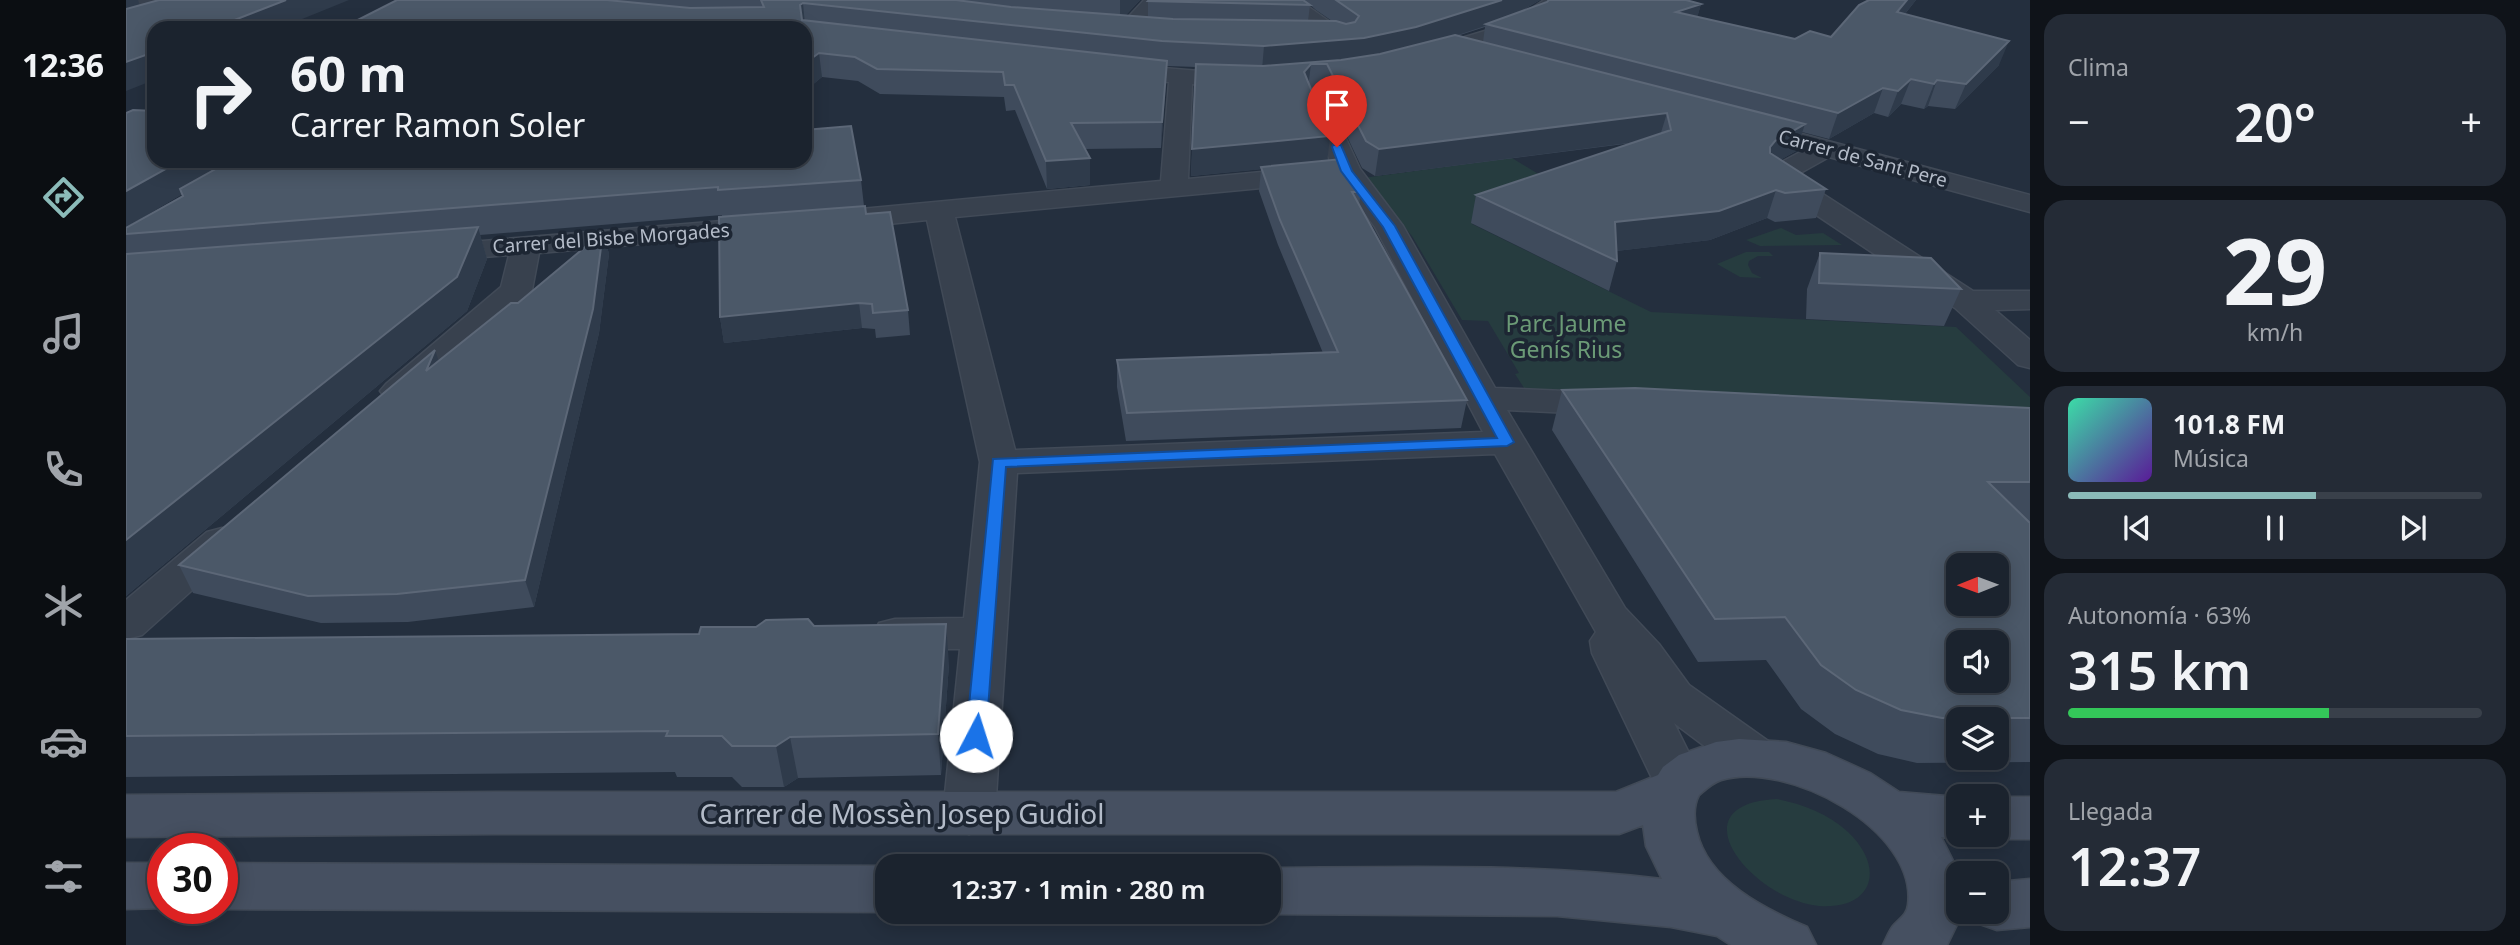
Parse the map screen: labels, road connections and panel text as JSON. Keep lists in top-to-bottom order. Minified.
{"streets":{"street":["Carrer de Sant Pere","Carrer del Bisbe Morgades","Carrer de Mossèn Josep Gudiol"]},"parks":["Parc Jaume Genís Rius"],"north":"left","page":{"tabs":"12:36","tile":["Clima",["29","km/h"],["Autonomía · 63%","315 km"],["Llegada","12:37"]],"turn":["60 m","Carrer Ramon Soler"],"heat":["−","20°","+"],"song":["101.8 FM","Música"],"map_buttons":["+","−"],"limit":"30","trip":"12:37 · 1 min · 280 m"}}
